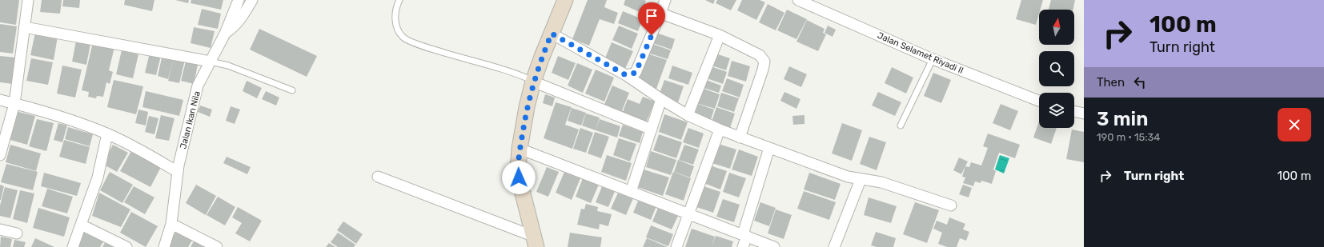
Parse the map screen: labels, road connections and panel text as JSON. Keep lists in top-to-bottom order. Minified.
{"streets":{"street":["Jalan Selamet Riyadi II","Jalan Ikan Nila"]},"north":"top","page":{"turn":["100 m","Turn right"],"then":"Then","heading":["3 min","190 m · 15:34"],"list":[{"name":"Turn right","value":"100 m"}]}}
